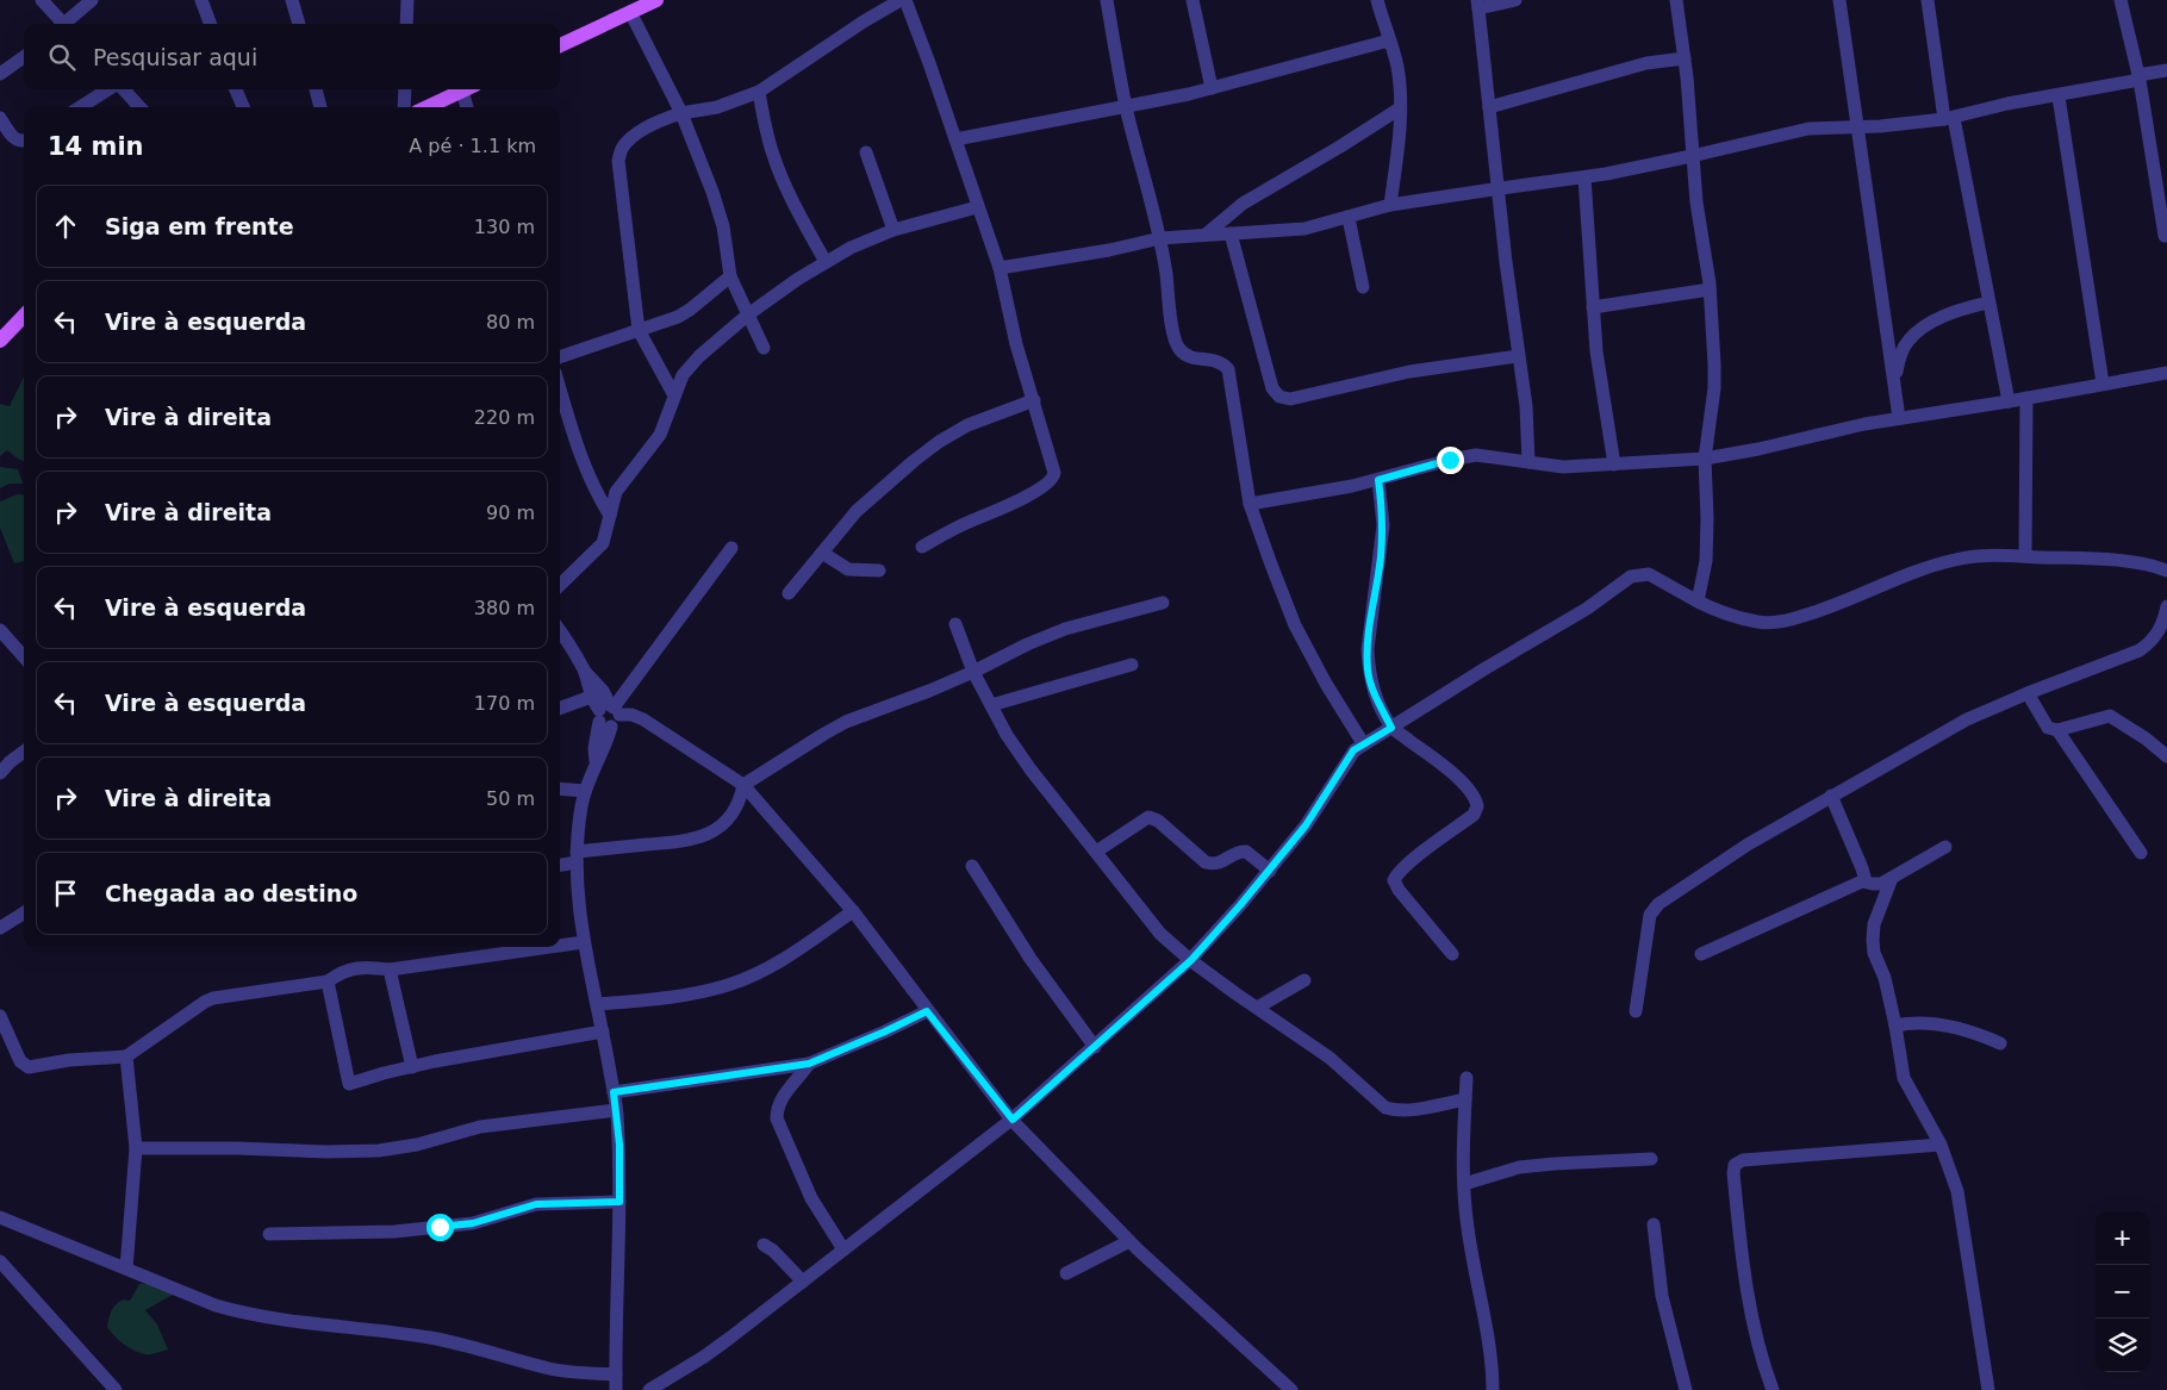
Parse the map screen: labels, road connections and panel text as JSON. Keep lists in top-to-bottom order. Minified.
{"page":{"search":"Pesquisar aqui","heading":["14 min","A pé · 1.1 km"],"list":[["Siga em frente","130 m"],["Vire à esquerda","80 m"],["Vire à direita","220 m"],["Vire à direita","90 m"],["Vire à esquerda","380 m"],["Vire à esquerda","170 m"],["Vire à direita","50 m"],"Chegada ao destino"],"map_buttons":["+","−"]}}
